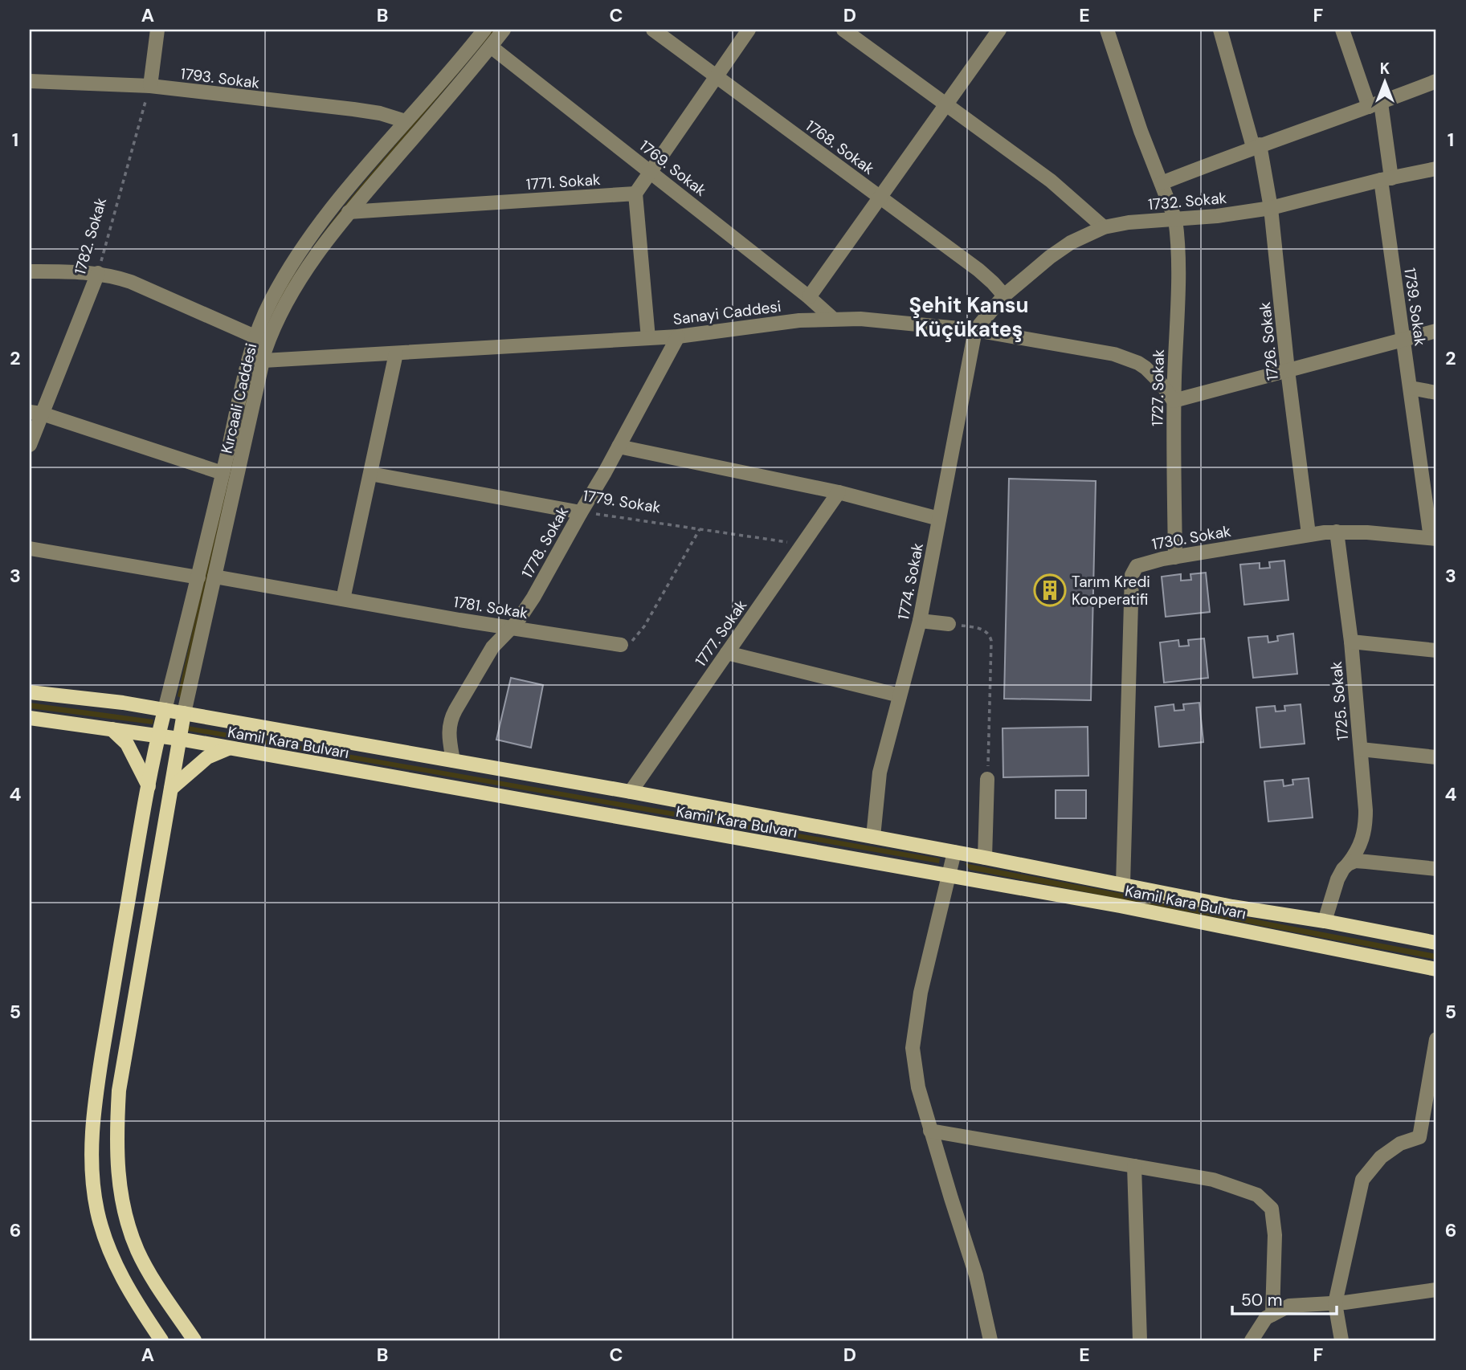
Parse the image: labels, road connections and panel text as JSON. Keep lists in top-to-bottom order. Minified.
{"streets":{"main road":["Kamil Kara Bulvarı"],"street":["1793. Sokak","1768. Sokak","1769. Sokak","1771. Sokak","1732. Sokak","1782. Sokak","1739. Sokak","Sanayi Caddesi","1726. Sokak","1727. Sokak","Kırcaali Caddesi","1779. Sokak","1730. Sokak","1778. Sokak","1774. Sokak","1781. Sokak","1777. Sokak","1725. Sokak"]},"crossings":[["1793. Sokak","1782. Sokak"],["1793. Sokak","Kırcaali Caddesi"],["1768. Sokak","1732. Sokak"],["1769. Sokak","Sanayi Caddesi"],["1769. Sokak","Kırcaali Caddesi"],["1771. Sokak","Kırcaali Caddesi"],["1732. Sokak","1739. Sokak"],["1732. Sokak","Sanayi Caddesi"],["1732. Sokak","1726. Sokak"],["1732. Sokak","1727. Sokak"],["1732. Sokak","1774. Sokak"],["1739. Sokak","1730. Sokak"],["Sanayi Caddesi","1727. Sokak"],["Sanayi Caddesi","Kırcaali Caddesi"],["Sanayi Caddesi","1778. Sokak"],["Sanayi Caddesi","1774. Sokak"],["1726. Sokak","1730. Sokak"],["1727. Sokak","1730. Sokak"],["Kırcaali Caddesi","1781. Sokak"],["Kırcaali Caddesi","Kamil Kara Bulvarı"],["1779. Sokak","1778. Sokak"],["1779. Sokak","1777. Sokak"],["1730. Sokak","1725. Sokak"],["1730. Sokak","Kamil Kara Bulvarı"],["1778. Sokak","1781. Sokak"],["1778. Sokak","Kamil Kara Bulvarı"],["1774. Sokak","Kamil Kara Bulvarı"],["1777. Sokak","Kamil Kara Bulvarı"],["1725. Sokak","Kamil Kara Bulvarı"]],"districts":["Şehit Kansu Küçükateş"],"places":{"building":["Tarım Kredi Kooperatifi"]},"scale_bar":"50 m","north":"top","grid":{"columns":["A","B","C","D","E","F"],"rows":["1","2","3","4","5","6"]}}
